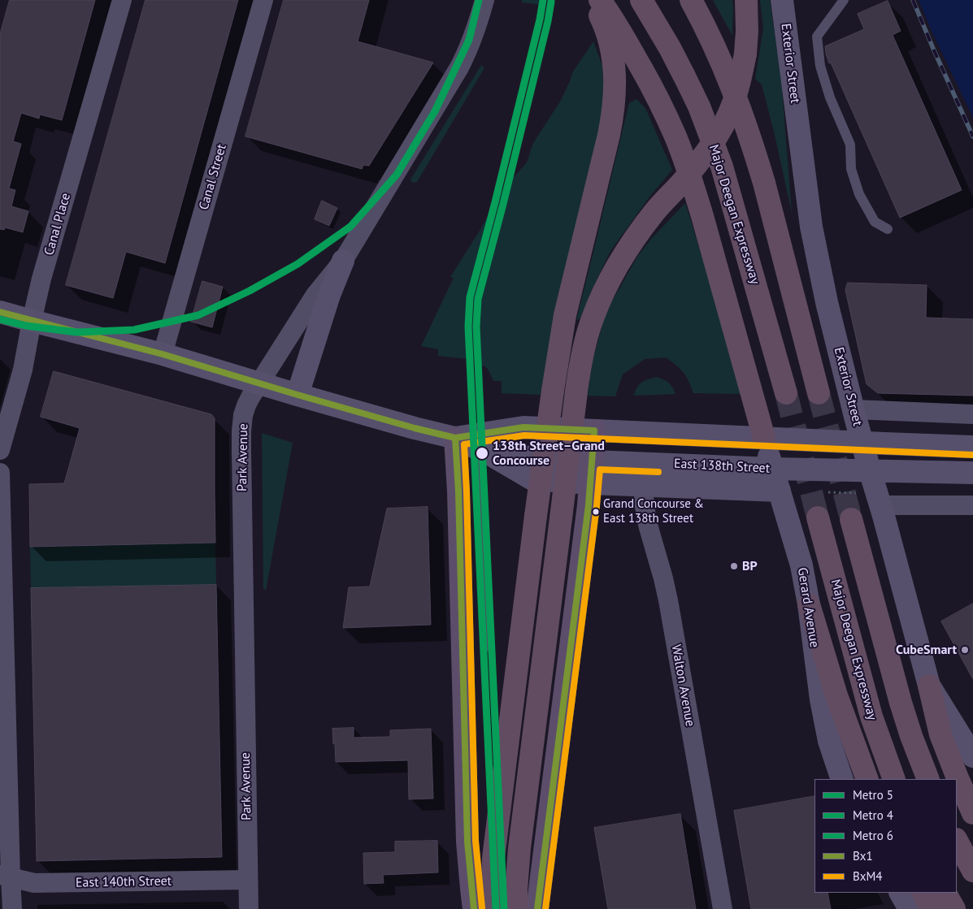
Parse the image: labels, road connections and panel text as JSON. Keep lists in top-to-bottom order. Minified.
{"streets":{"highway":["Major Deegan Expressway"],"main road":["Exterior Street","East 138th Street","Gerard Avenue"],"street":["Canal Street","Canal Place","Park Avenue","Walton Avenue","East 140th Street"]},"crossings":[["Exterior Street","East 138th Street"],["Canal Street","East 138th Street"],["Canal Place","East 138th Street"],["Park Avenue","East 138th Street"],["Park Avenue","East 140th Street"],["East 138th Street","Gerard Avenue"],["East 138th Street","Walton Avenue"]],"places":["138th Street–Grand Concourse","Grand Concourse & East 138th Street","BP","CubeSmart"],"lines":["metro line 5","metro line 6","metro line 4","transit line Bx1","transit line BxM4"],"legend":["Metro 5","Metro 4","Metro 6","Bx1","BxM4"]}
